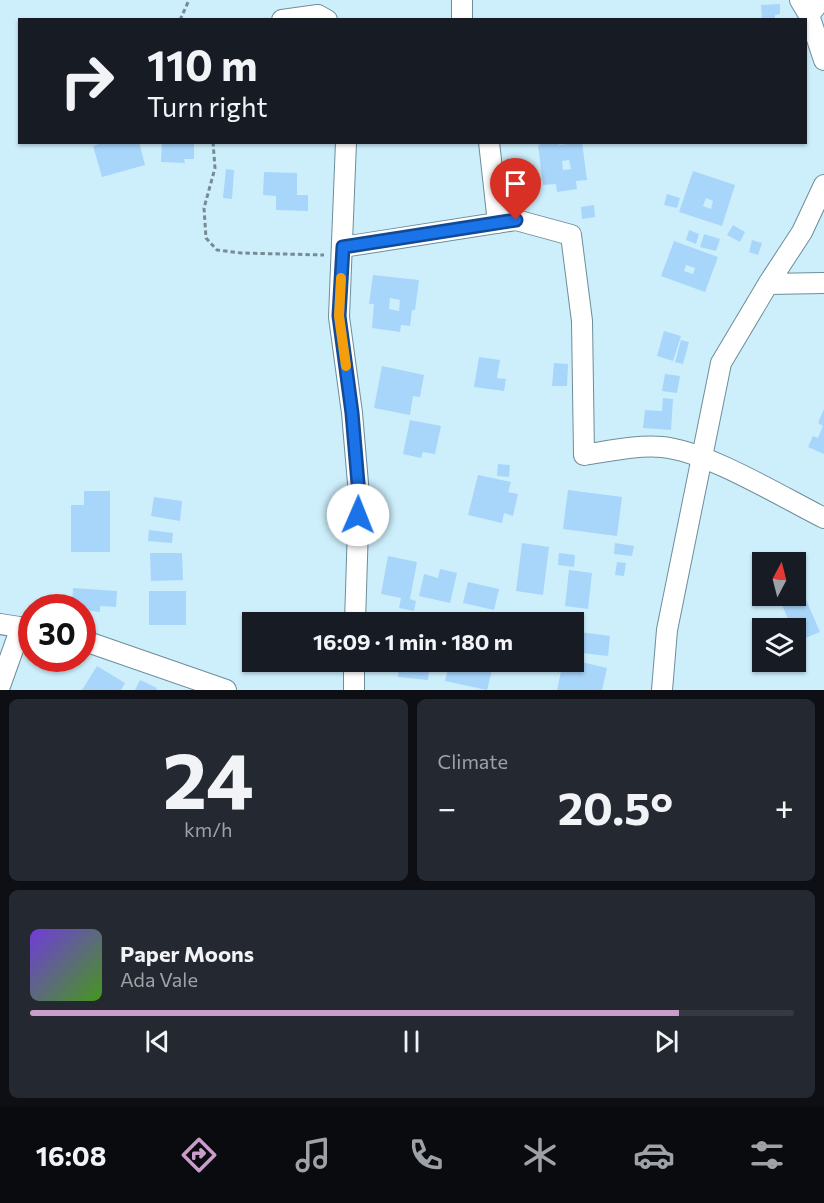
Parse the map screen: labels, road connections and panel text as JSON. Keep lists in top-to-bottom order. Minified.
{"north":"top","page":{"turn":["110 m","Turn right"],"limit":"30","trip":"16:09 · 1 min · 180 m","tile":[["24","km/h"],"Climate"],"heat":["−","20.5°","+"],"song":["Paper Moons","Ada Vale"],"tabs":"16:08"}}
